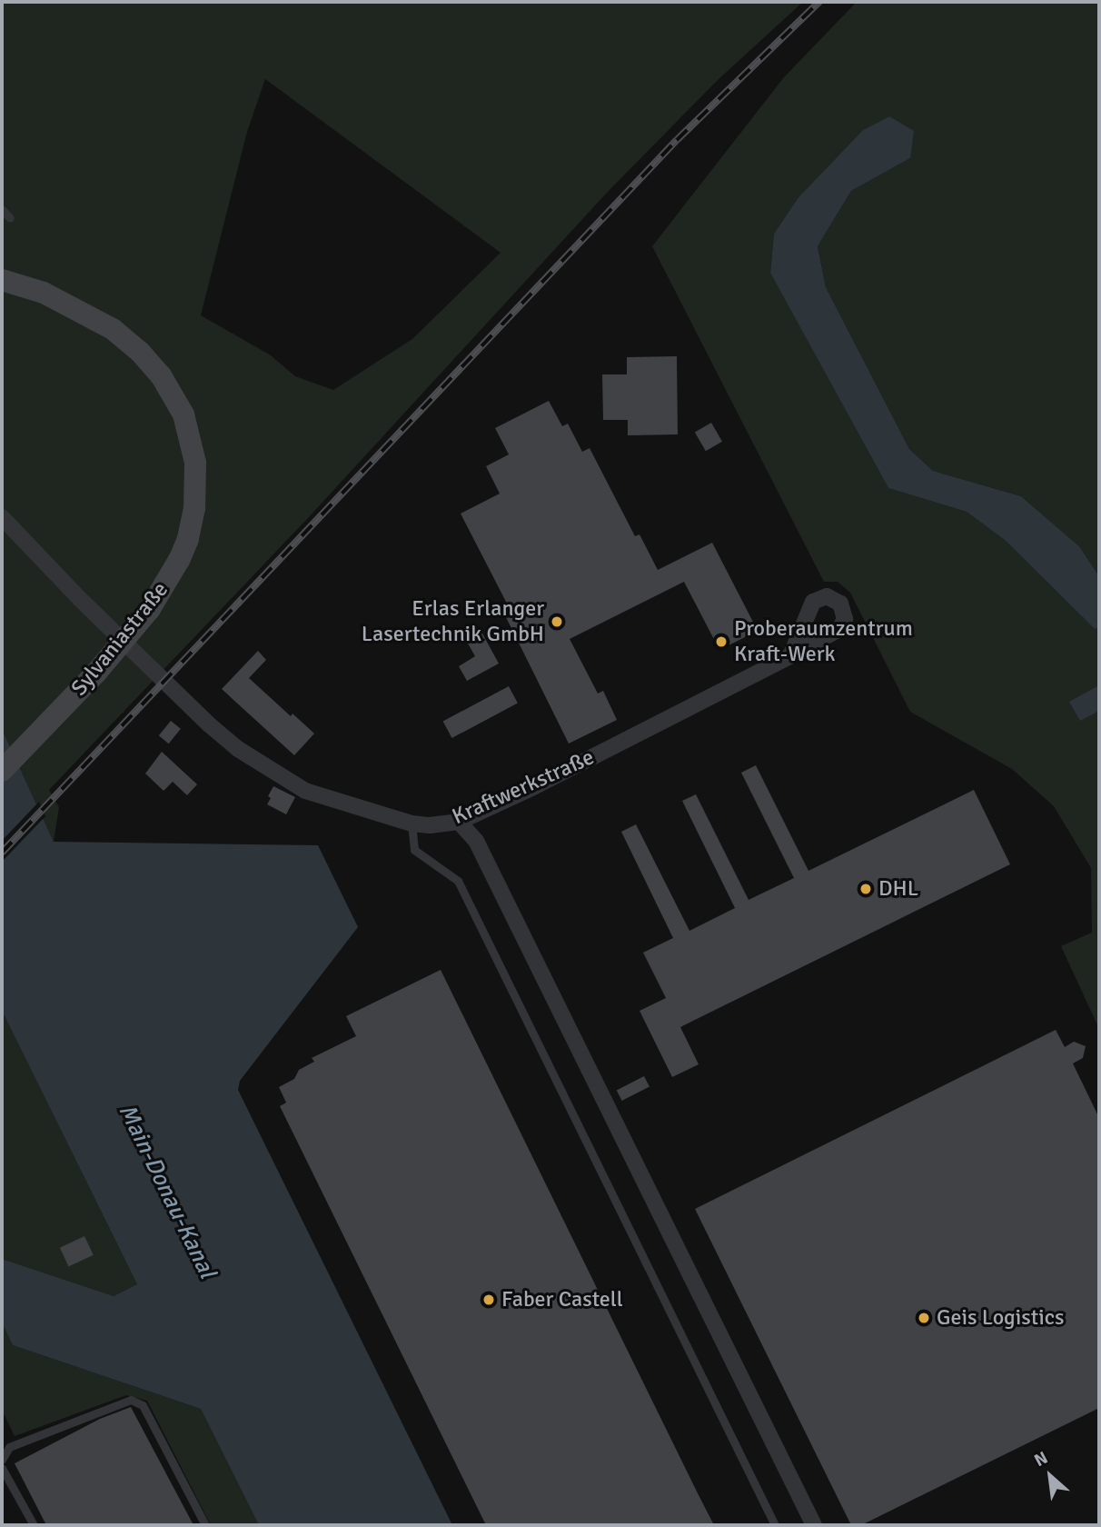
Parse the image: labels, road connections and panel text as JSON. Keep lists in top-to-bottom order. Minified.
{"streets":{"street":["Sylvaniastraße","Kraftwerkstraße"]},"water":["Main-Donau-Kanal"],"places":["Erlas Erlanger Lasertechnik GmbH","Proberaumzentrum Kraft-Werk","DHL","Faber Castell","Geis Logistics"],"north":"top left"}
